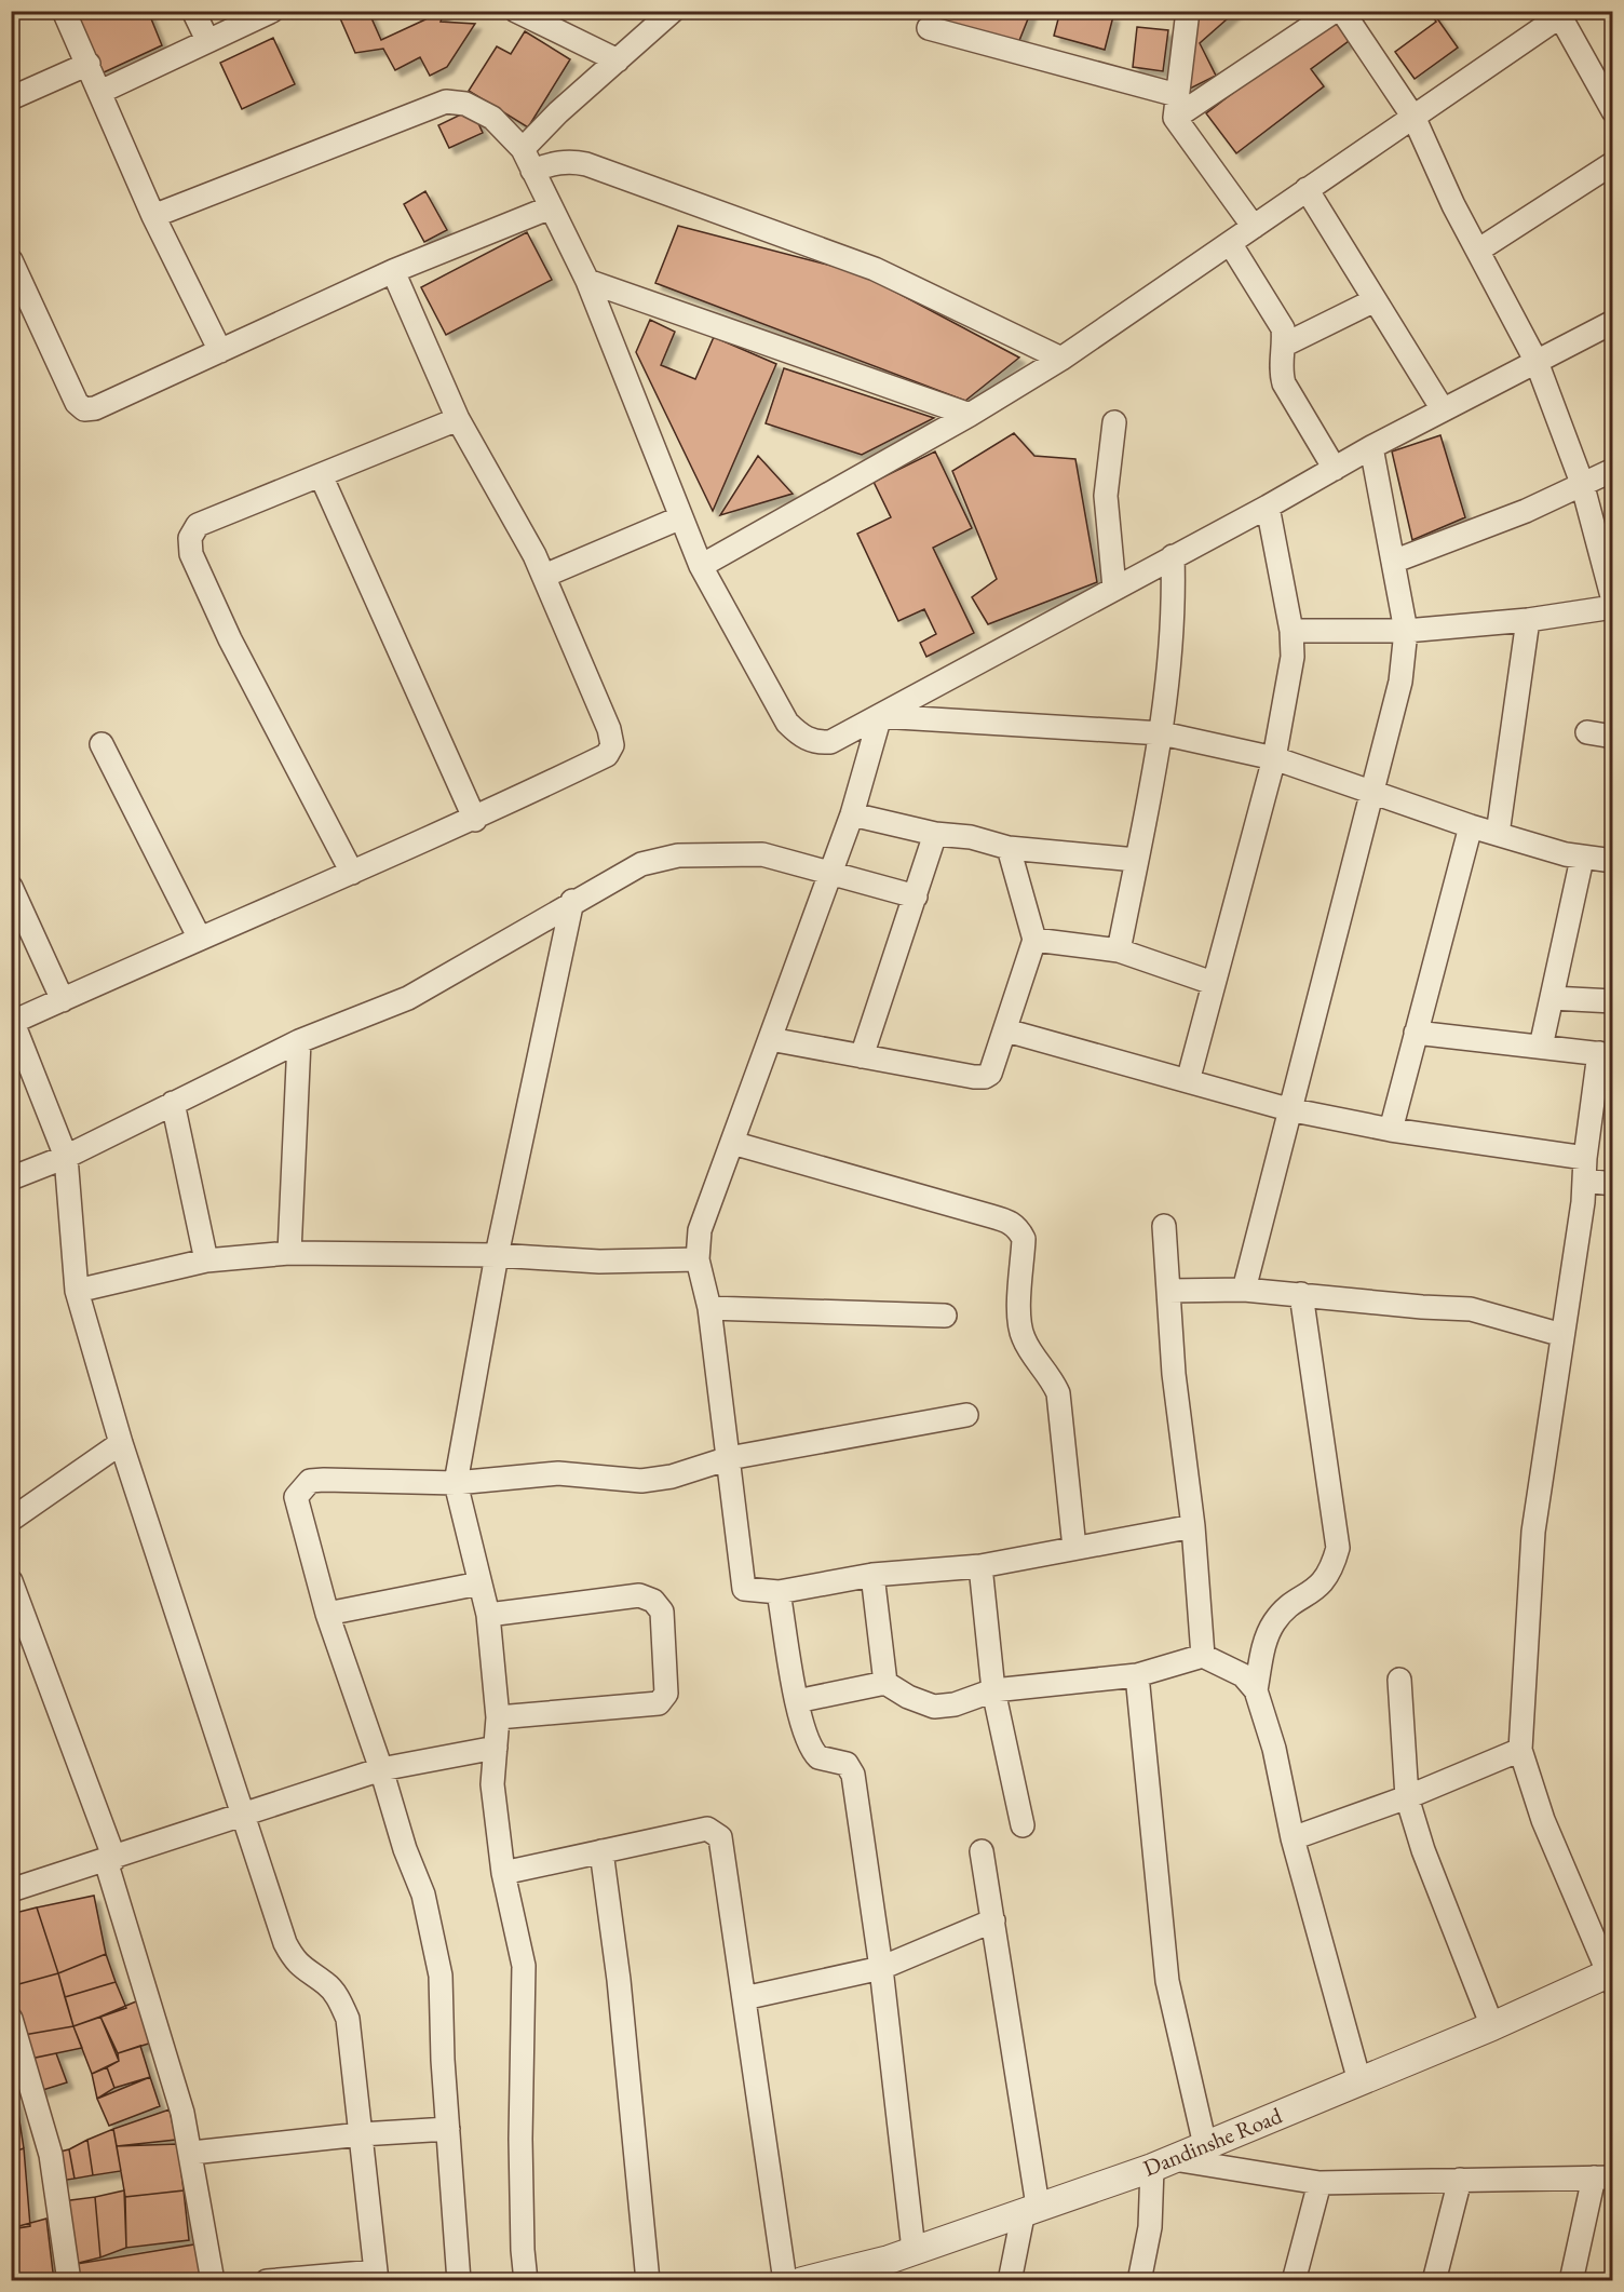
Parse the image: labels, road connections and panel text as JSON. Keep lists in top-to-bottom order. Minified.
{"streets":{"street":["Dandinshe Road"]}}
